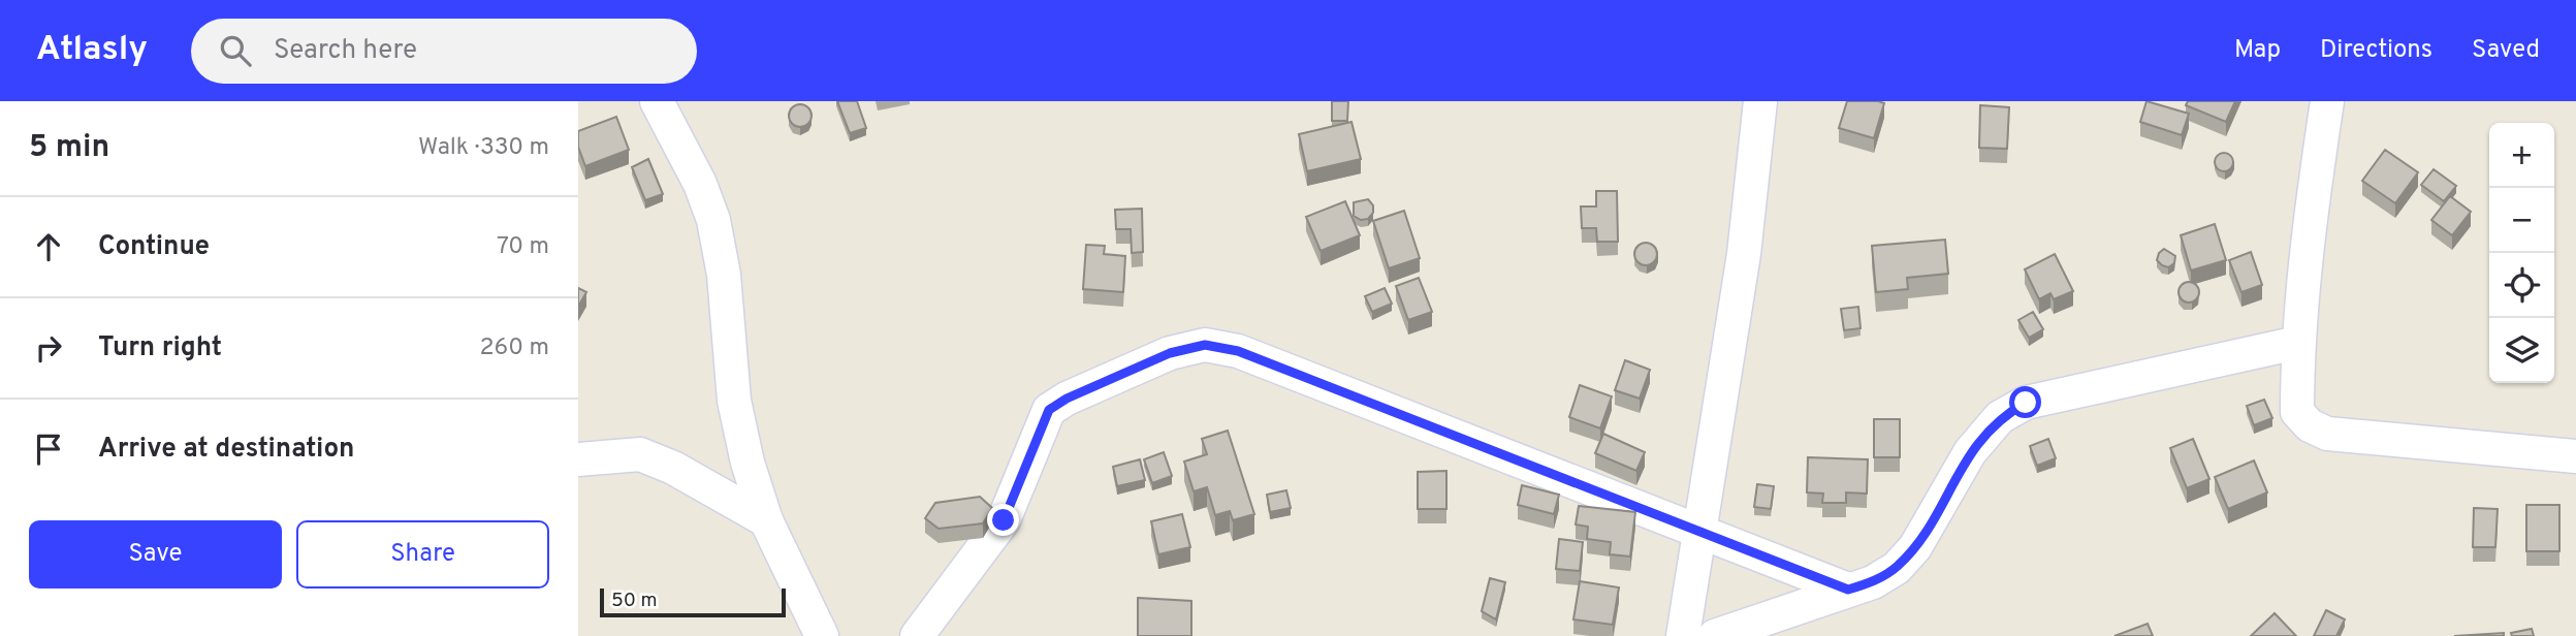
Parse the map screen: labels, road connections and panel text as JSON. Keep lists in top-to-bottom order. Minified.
{"scale_bar":"50 m","page":{"header":"Atlasly","search":"Search here","nav":["Map","Directions","Saved"],"heading":["5 min","Walk · 330 m"],"map_buttons":["+","−"],"list":[["Continue","70 m"],["Turn right","260 m"],"Arrive at destination"],"buttons":["Save","Share"],"scale":"50 m"}}
